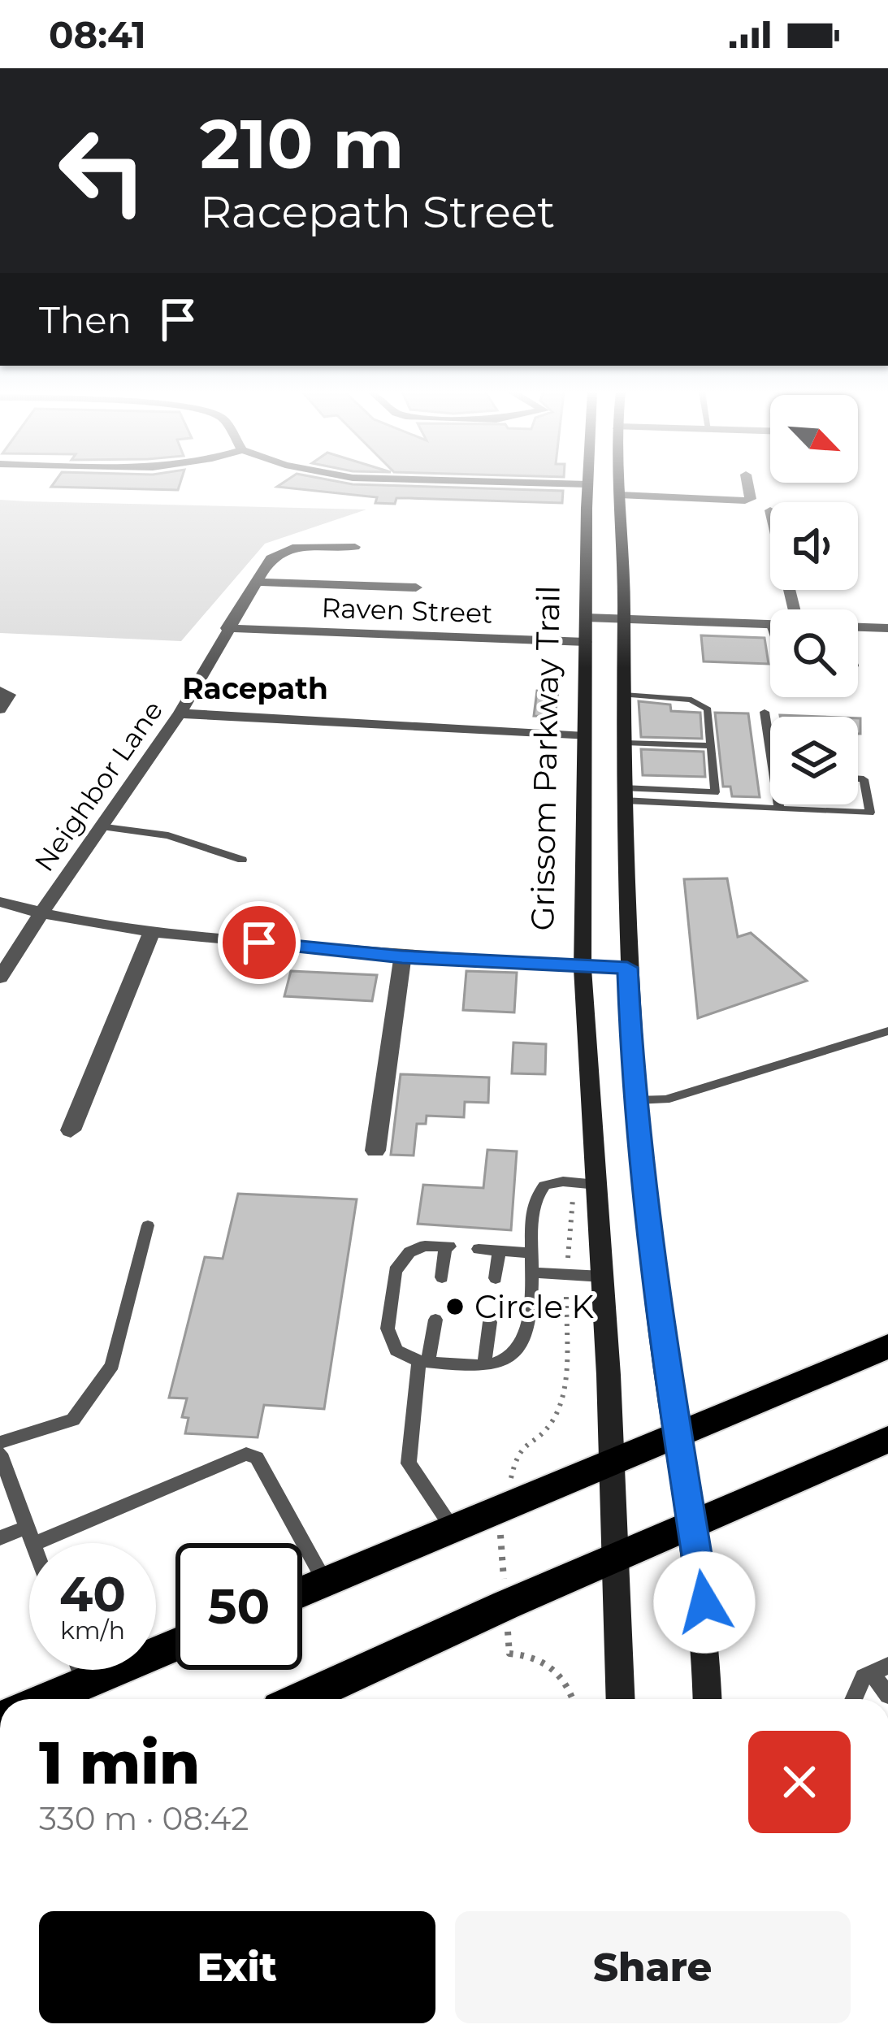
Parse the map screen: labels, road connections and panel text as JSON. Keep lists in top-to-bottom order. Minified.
{"streets":{"street":["Raven Street","Neighbor Lane"]},"crossings":[["Raven Street","Neighbor Lane"]],"districts":["Racepath"],"places":["Circle K"],"north":"bottom right","page":{"status":"08:41","turn":["210 m","Racepath Street"],"then":"Then","speed":"40 km/h","limit":"50","heading":["1 min","330 m · 08:42"],"buttons":["Exit","Share"]}}
